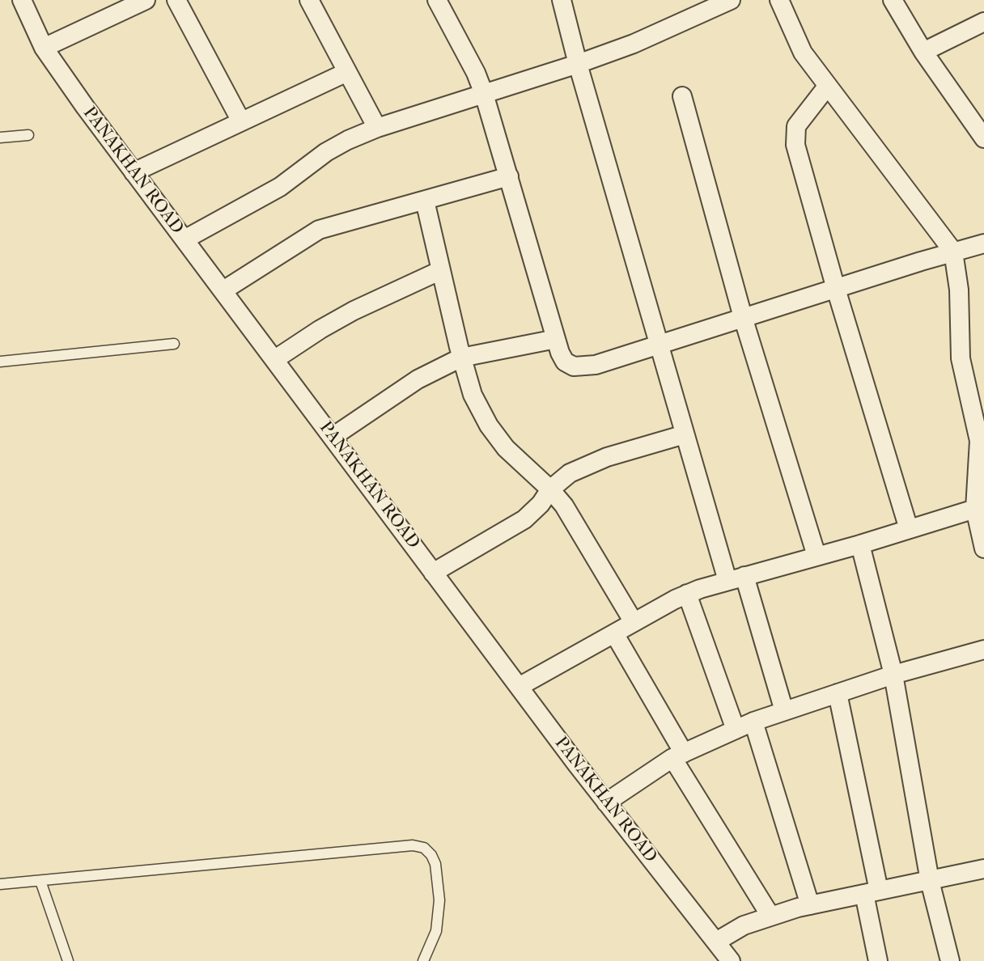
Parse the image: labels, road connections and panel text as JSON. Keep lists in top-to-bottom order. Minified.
{"streets":{"street":["PANAKHAN ROAD"]}}
